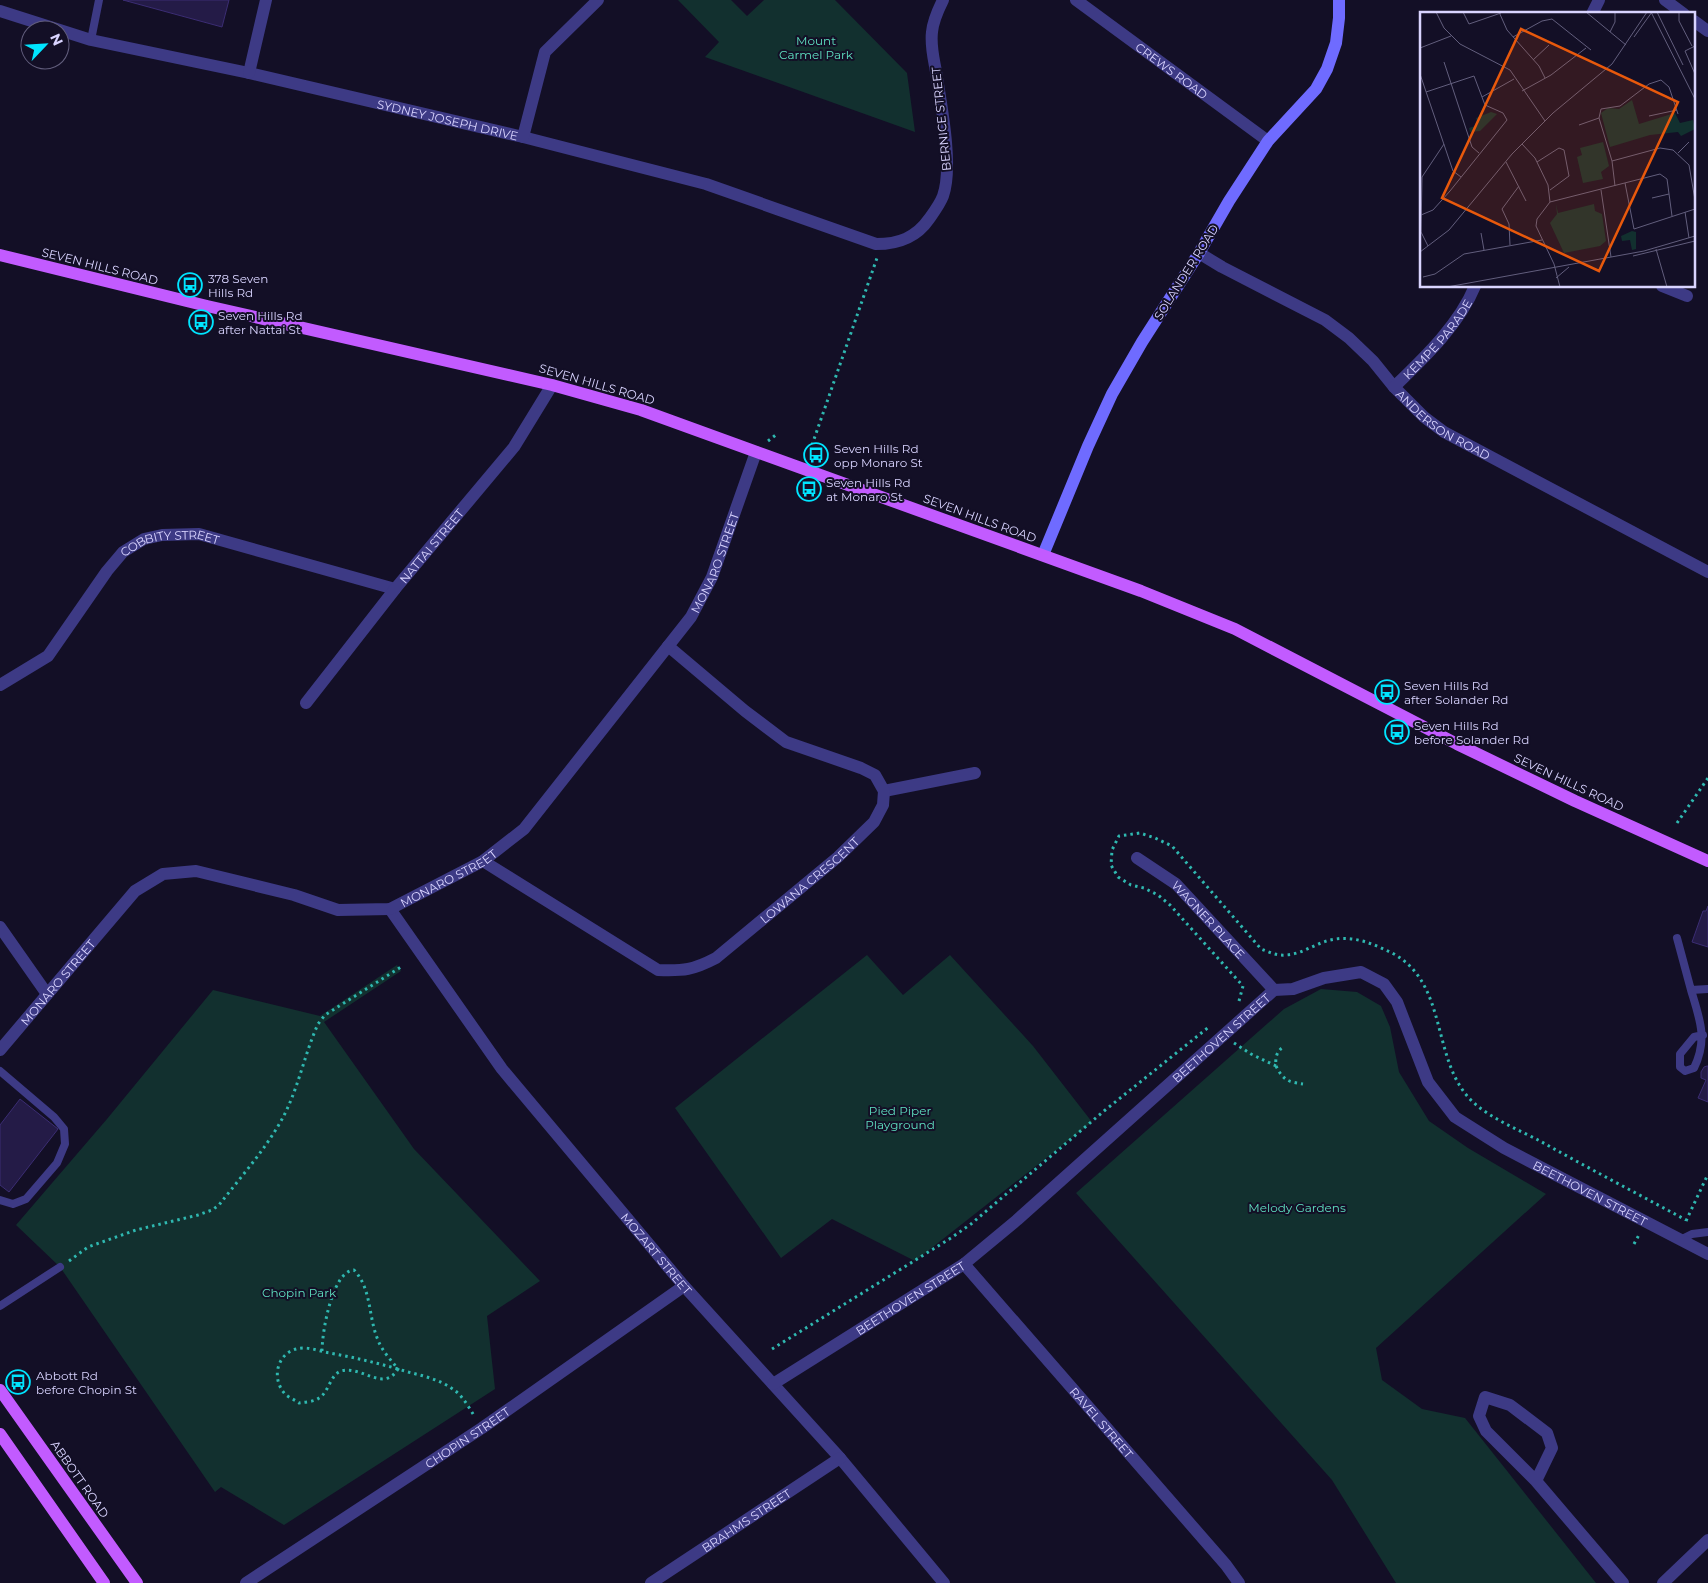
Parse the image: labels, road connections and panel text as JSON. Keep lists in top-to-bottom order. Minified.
{"streets":{"main road":["SEVEN HILLS ROAD","ABBOTT ROAD"],"street":["CREWS ROAD","SYDNEY JOSEPH DRIVE","BERNICE STREET","SOLANDER ROAD","KEMPE PARADE","ANDERSON ROAD","NATTAI STREET","COBBITY STREET","MONARO STREET","LOWANA CRESCENT","WAGNER PLACE","BEETHOVEN STREET","MOZART STREET","RAVEL STREET","CHOPIN STREET","BRAHMS STREET"]},"crossings":[["CREWS ROAD","SOLANDER ROAD"],["SYDNEY JOSEPH DRIVE","BERNICE STREET"],["SEVEN HILLS ROAD","SOLANDER ROAD"],["SEVEN HILLS ROAD","NATTAI STREET"],["SEVEN HILLS ROAD","MONARO STREET"],["SOLANDER ROAD","ANDERSON ROAD"],["KEMPE PARADE","ANDERSON ROAD"],["NATTAI STREET","COBBITY STREET"],["MONARO STREET","LOWANA CRESCENT"],["MONARO STREET","MOZART STREET"],["WAGNER PLACE","BEETHOVEN STREET"],["BEETHOVEN STREET","MOZART STREET"],["BEETHOVEN STREET","RAVEL STREET"],["MOZART STREET","CHOPIN STREET"],["MOZART STREET","BRAHMS STREET"]],"parks":["Mount Carmel Park","Pied Piper Playground","Melody Gardens","Chopin Park"],"places":{"bus stop":["378 Seven Hills Rd","Seven Hills Rd after Nattai St","Seven Hills Rd opp Monaro St","Seven Hills Rd at Monaro St","Seven Hills Rd after Solander Rd","Seven Hills Rd before Solander Rd","Abbott Rd before Chopin St"]},"north":"top right"}
